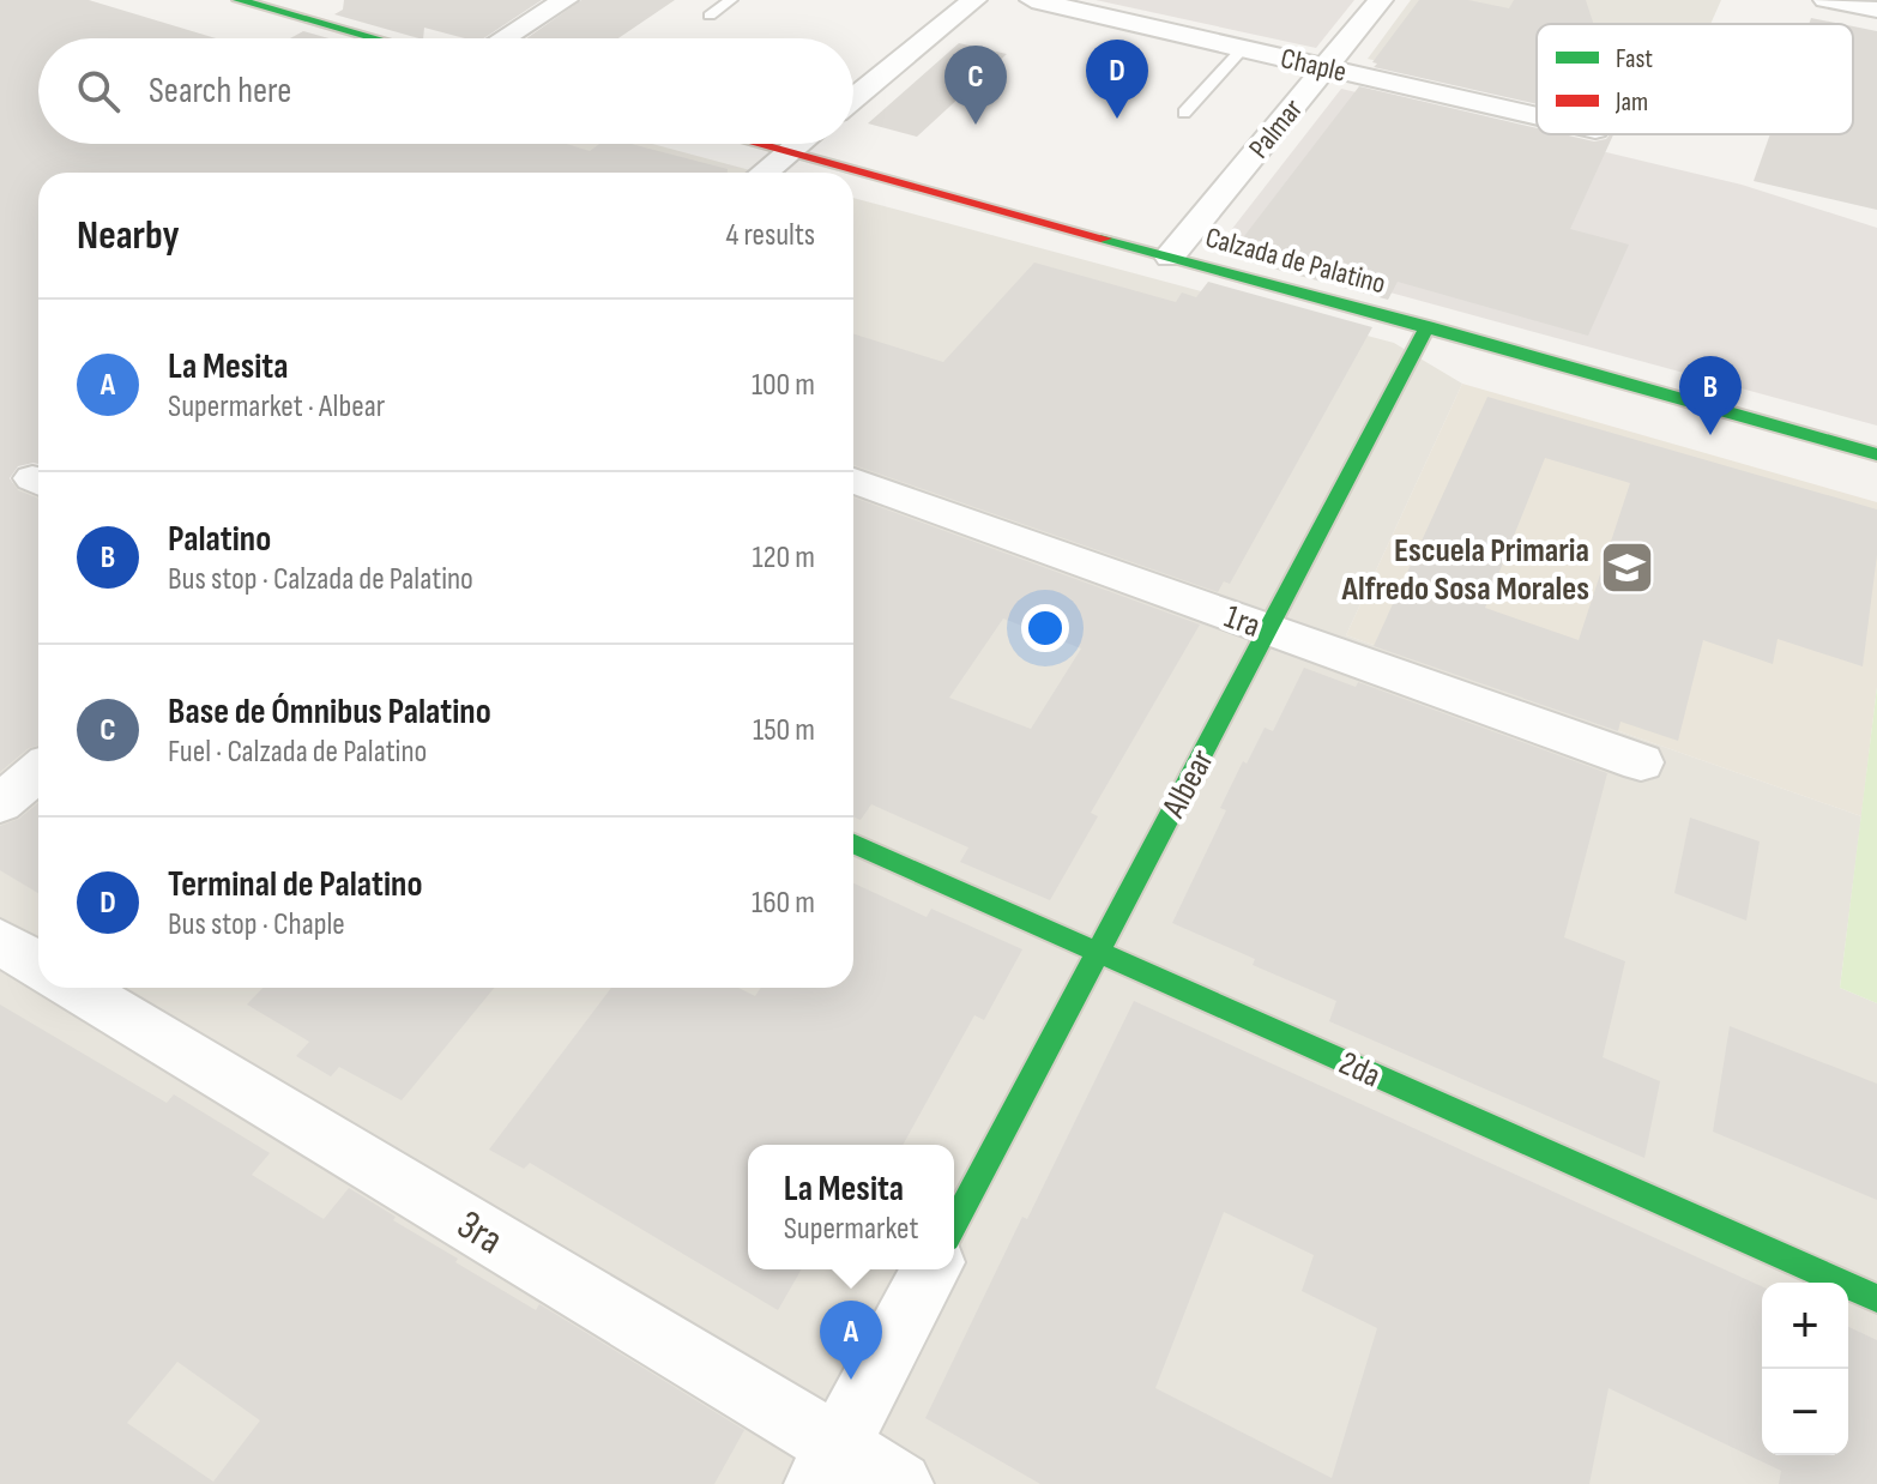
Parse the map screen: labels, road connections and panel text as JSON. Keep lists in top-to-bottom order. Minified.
{"streets":{"street":["Chaple","Palmar","Calzada de Palatino","1ra","Albear","2da","3ra"]},"crossings":[["Chaple","Palmar"],["Palmar","Calzada de Palatino"],["Calzada de Palatino","Albear"],["1ra","Albear"],["Albear","2da"]],"places":{"school or university":["Escuela Primaria Alfredo Sosa Morales"]},"legend":["Fast","Jam"],"page":{"search":"Search here","pins":["D","C","B","A"],"heading":["Nearby","4 results"],"list":[{"mark":"A","name":"La Mesita","note":"Supermarket · Albear","value":"100 m"},{"mark":"B","name":"Palatino","note":"Bus stop · Calzada de Palatino","value":"120 m"},{"mark":"C","name":"Base de Ómnibus Palatino","note":"Fuel · Calzada de Palatino","value":"150 m"},{"mark":"D","name":"Terminal de Palatino","note":"Bus stop · Chaple","value":"160 m"}],"popup":["La Mesita","Supermarket"],"map_buttons":["+","−"]}}
